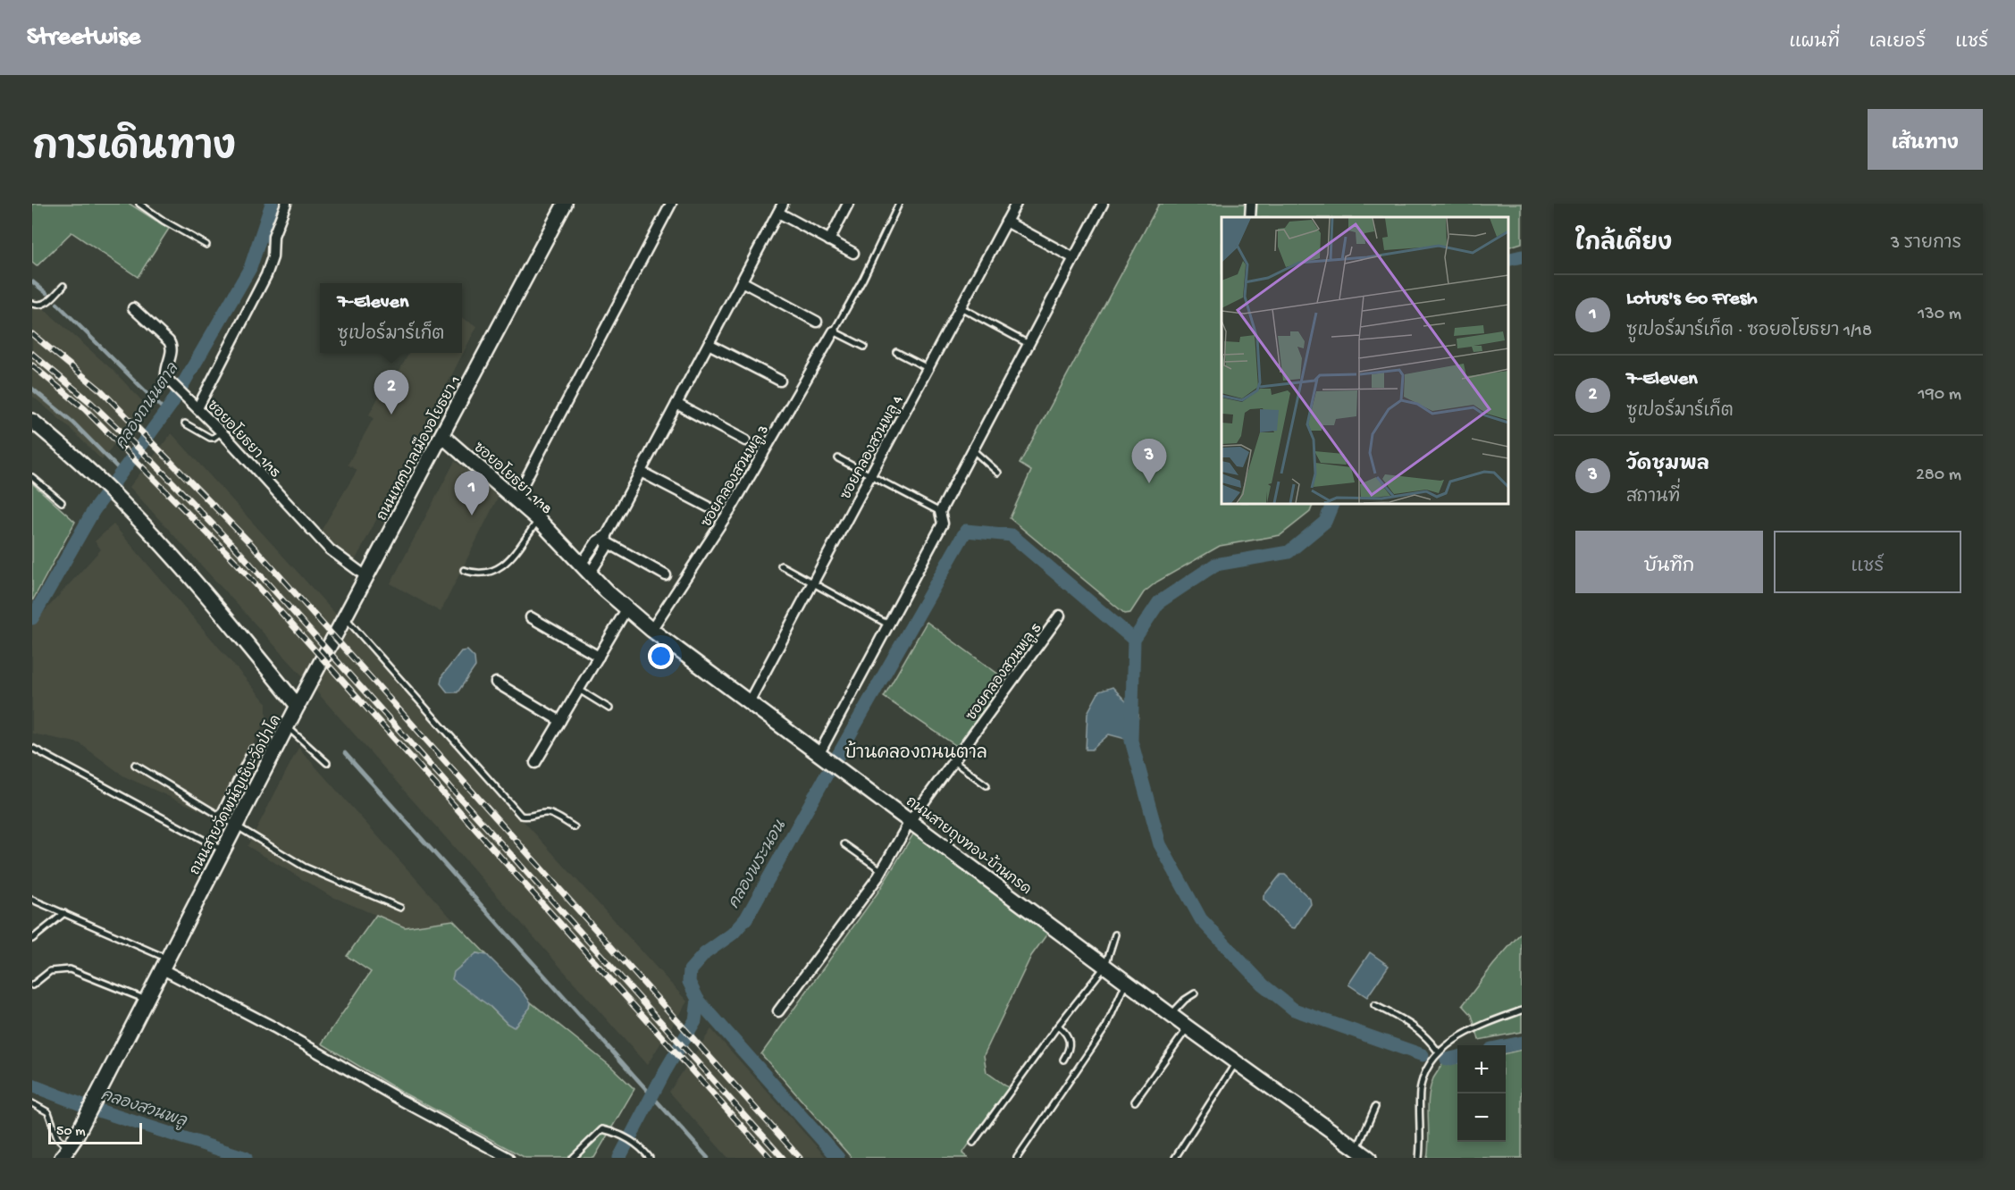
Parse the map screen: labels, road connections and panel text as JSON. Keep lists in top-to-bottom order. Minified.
{"streets":{"main road":["ถนนเทศบาลเมืองอโยธยา 1","ซอยอโยธยา 1/18","ถนนสายวัดพนัญเชิง-วัดป่าโค","ถนนสายถุงทอง-บ้านกรด"],"street":["ซอยอโยธยา 1/15","ซอยคลองสวนพลู 4","ซอยคลองสวนพลู 3","ซอยคลองสวนพลู 5"]},"crossings":[["ซอยอโยธยา 1/15","ถนนเทศบาลเมืองอโยธยา 1"],["ซอยคลองสวนพลู 4","ถนนสายถุงทอง-บ้านกรด"],["ถนนเทศบาลเมืองอโยธยา 1","ซอยอโยธยา 1/18"],["ถนนเทศบาลเมืองอโยธยา 1","ถนนสายวัดพนัญเชิง-วัดป่าโค"],["ซอยคลองสวนพลู 3","ถนนสายถุงทอง-บ้านกรด"],["ซอยอโยธยา 1/18","ถนนสายถุงทอง-บ้านกรด"],["ซอยคลองสวนพลู 5","ถนนสายถุงทอง-บ้านกรด"]],"districts":["บ้านคลองถนนตาล"],"water":["คลองถนนตาล","คลองพระนอน","คลองสวนพลู"],"scale_bar":"50 m","page":{"header":"Streetwise","nav":["แผนที่","เลเยอร์","แชร์"],"title":"การเดินทาง","buttons":["เส้นทาง",["บันทึก","แชร์"]],"heading":["ใกล้เคียง","3 รายการ"],"list":[{"mark":"1","name":"Lotus's Go Fresh","note":"ซูเปอร์มาร์เก็ต · ซอยอโยธยา 1/18","value":"130 m"},{"mark":"2","name":"7-Eleven","note":"ซูเปอร์มาร์เก็ต","value":"190 m"},{"mark":"3","name":"วัดชุมพล","note":"สถานที่","value":"280 m"}],"popup":["7-Eleven","ซูเปอร์มาร์เก็ต"],"pins":["2","3","1"],"map_buttons":["+","−"],"scale":"50 m"}}
